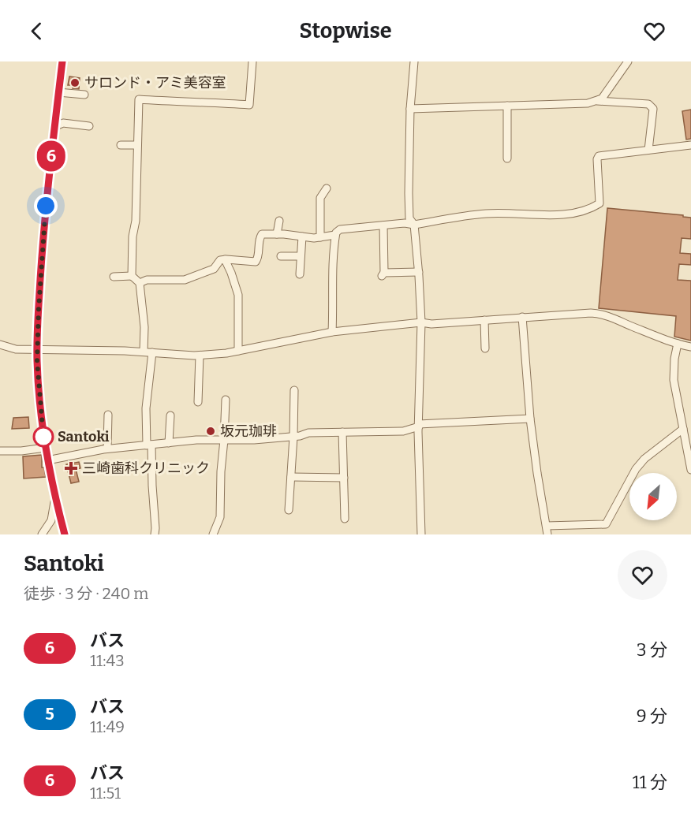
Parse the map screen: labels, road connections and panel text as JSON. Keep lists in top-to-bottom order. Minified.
{"places":{"other":["サロンド・アミ美容室","坂元珈琲","Santoki"],"health":["三崎歯科クリニック"]},"lines":["bus line 6"],"north":"bottom left","page":{"header":"Stopwise","on_map":"6","heading":["Santoki","徒歩 · 3 分 · 240 m"],"list":[{"mark":"6","name":"バス","note":"11:43","value":"3 分"},{"mark":"5","name":"バス","note":"11:49","value":"9 分"},{"mark":"6","name":"バス","note":"11:51","value":"11 分"}]}}
